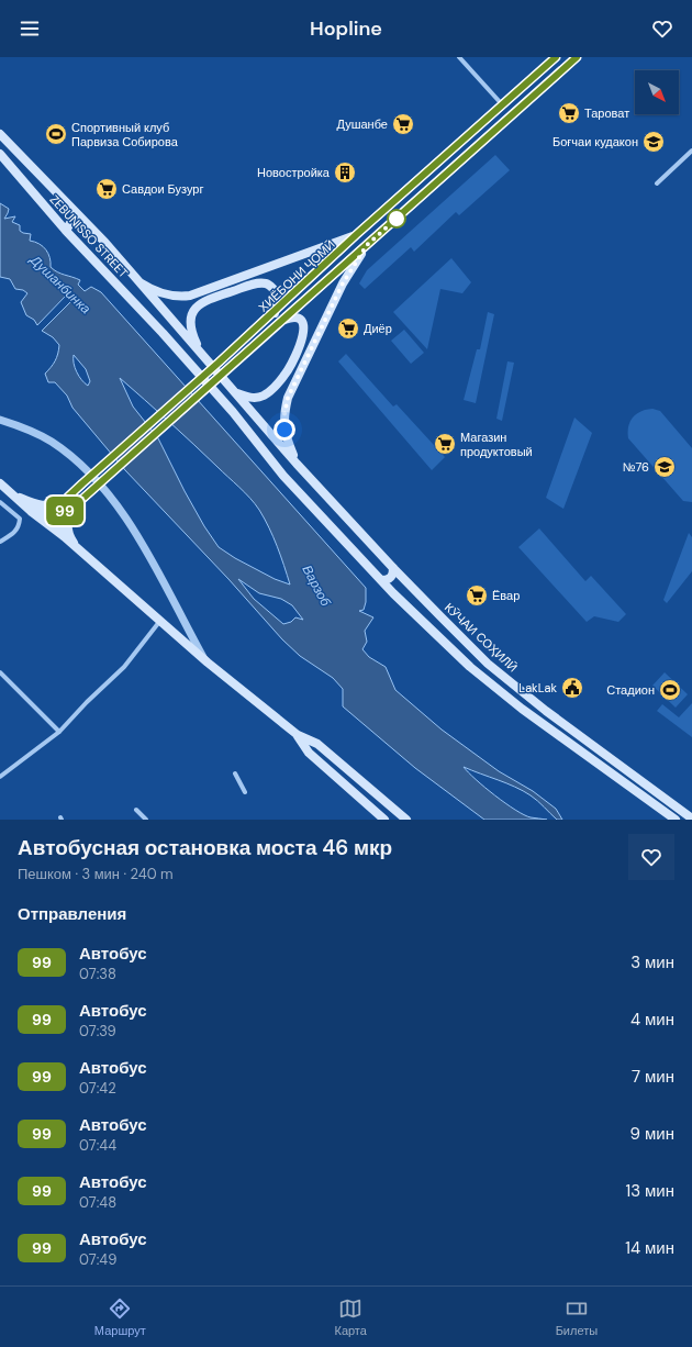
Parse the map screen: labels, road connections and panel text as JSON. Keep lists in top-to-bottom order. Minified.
{"streets":{"main road":["ZEBUNISSO STREET","ХИЁБОНИ ҶОМӢ","КӮЧАИ СОҲИЛӢ"]},"water":["Душанбинка","Варзоб"],"places":{"supermarket":["Тароват","Душанбе","Савдои Бузург","Диёр","Магазин продуктовый","Ёвар"],"sports":["Спортивный клуб Парвиза Собирова","Стадион"],"school or university":["Боғчаи кудакон","№76"],"building":["Новостройка"],"public building":["LakLak"]},"lines":["bus line 99"],"north":"bottom right","page":{"header":"Hopline","on_map":"99","heading":[["Автобусная остановка моста 46 мкр","Пешком · 3 мин · 240 m"],"Отправления"],"list":[{"mark":"99","name":"Автобус","note":"07:38","value":"3 мин"},{"mark":"99","name":"Автобус","note":"07:39","value":"4 мин"},{"mark":"99","name":"Автобус","note":"07:42","value":"7 мин"},{"mark":"99","name":"Автобус","note":"07:44","value":"9 мин"},{"mark":"99","name":"Автобус","note":"07:48","value":"13 мин"},{"mark":"99","name":"Автобус","note":"07:49","value":"14 мин"}],"tabs":["Маршрут","Карта","Билеты"]}}
